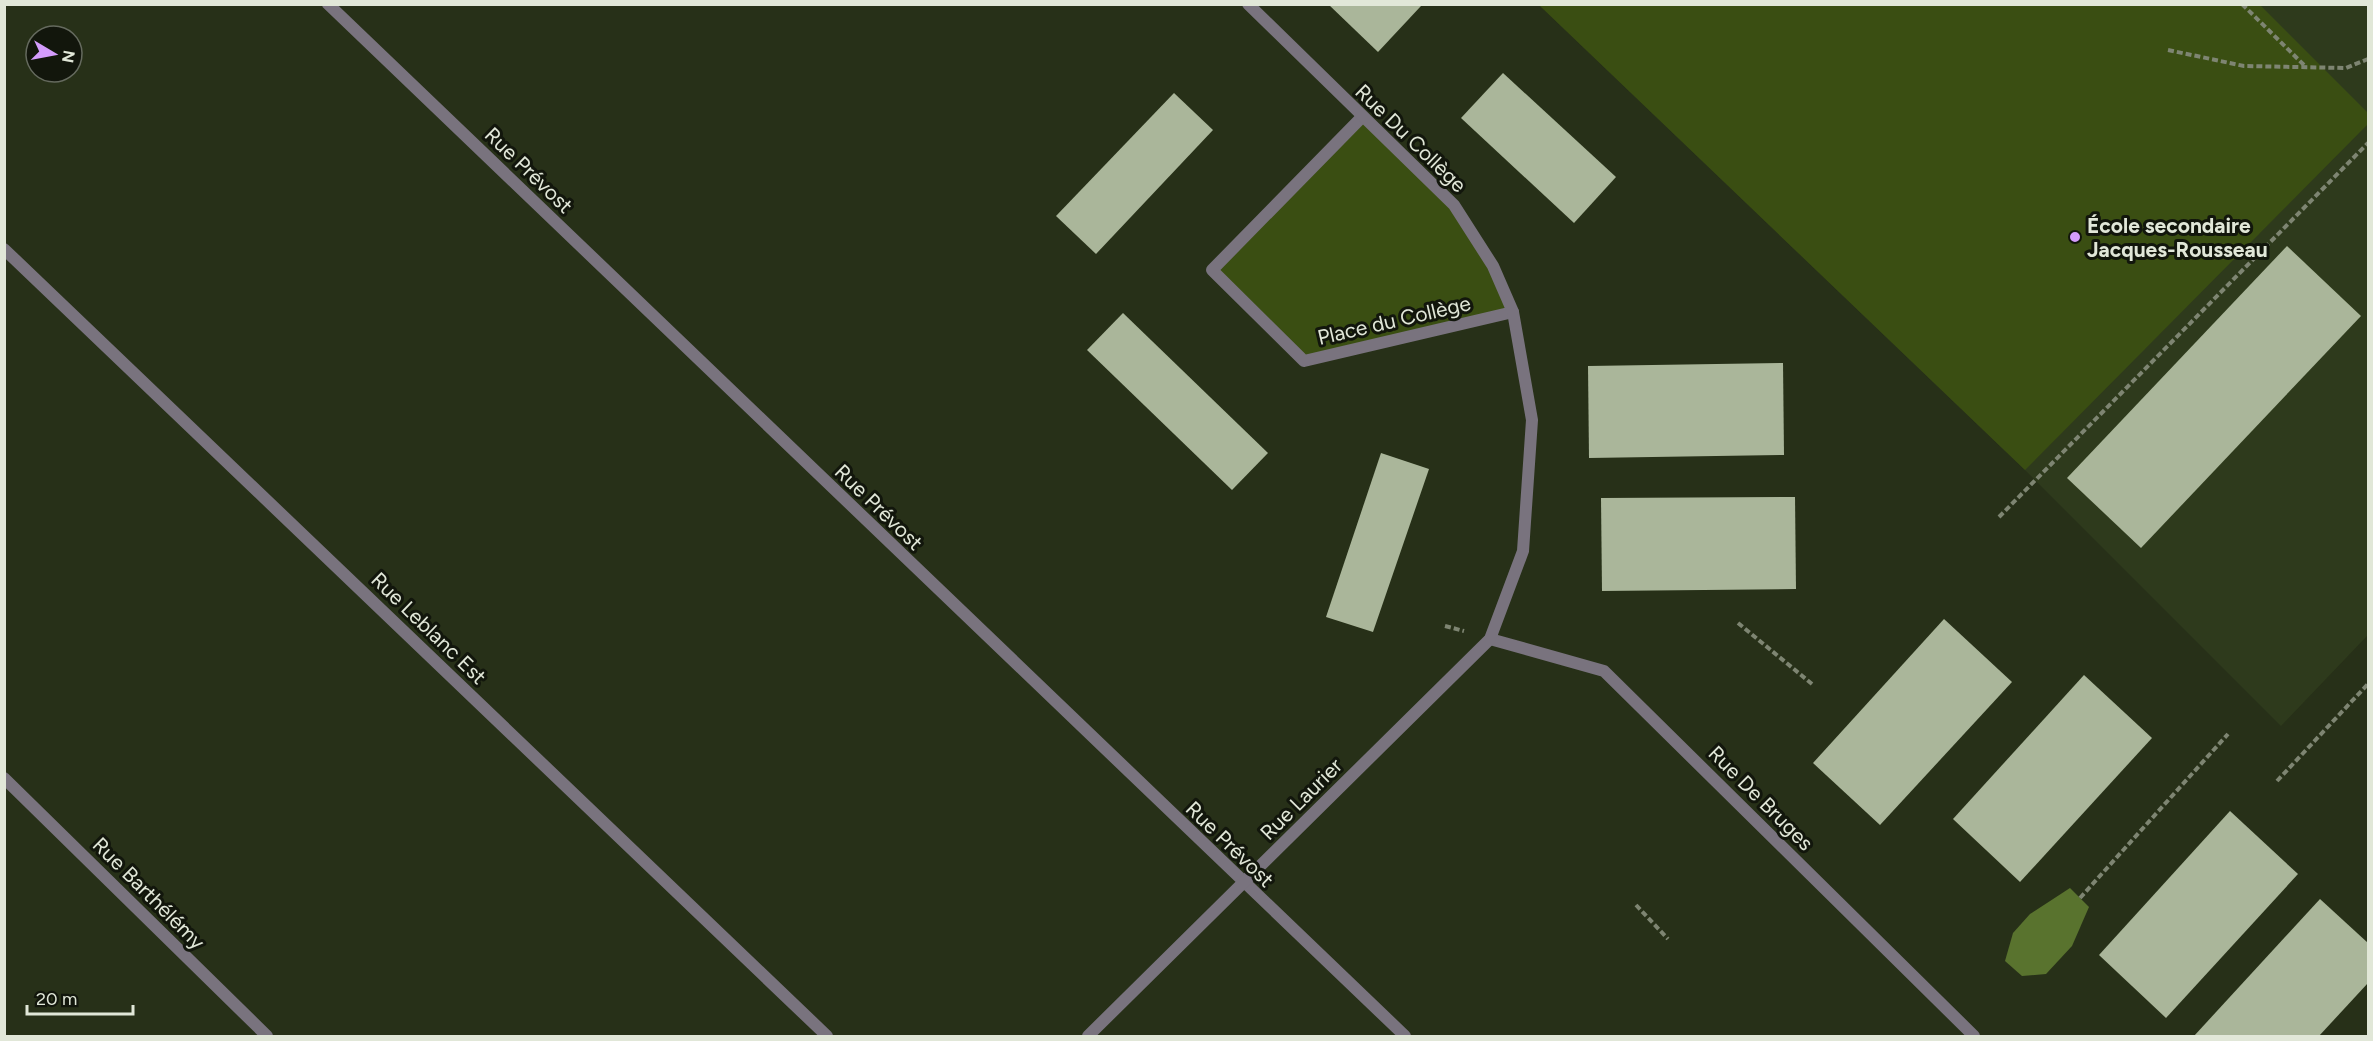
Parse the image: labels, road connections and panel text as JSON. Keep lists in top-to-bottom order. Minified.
{"streets":{"street":["Rue Du Collège","Rue Prévost","Place du Collège","Rue Leblanc Est","Rue De Bruges","Rue Laurier","Rue Barthélémy"]},"crossings":[["Rue Du Collège","Place du Collège"],["Rue Du Collège","Rue De Bruges"],["Rue Du Collège","Rue Laurier"],["Rue Prévost","Rue Laurier"],["Rue De Bruges","Rue Laurier"]],"places":["École secondaire Jacques-Rousseau"],"scale_bar":"20 m","north":"right"}
